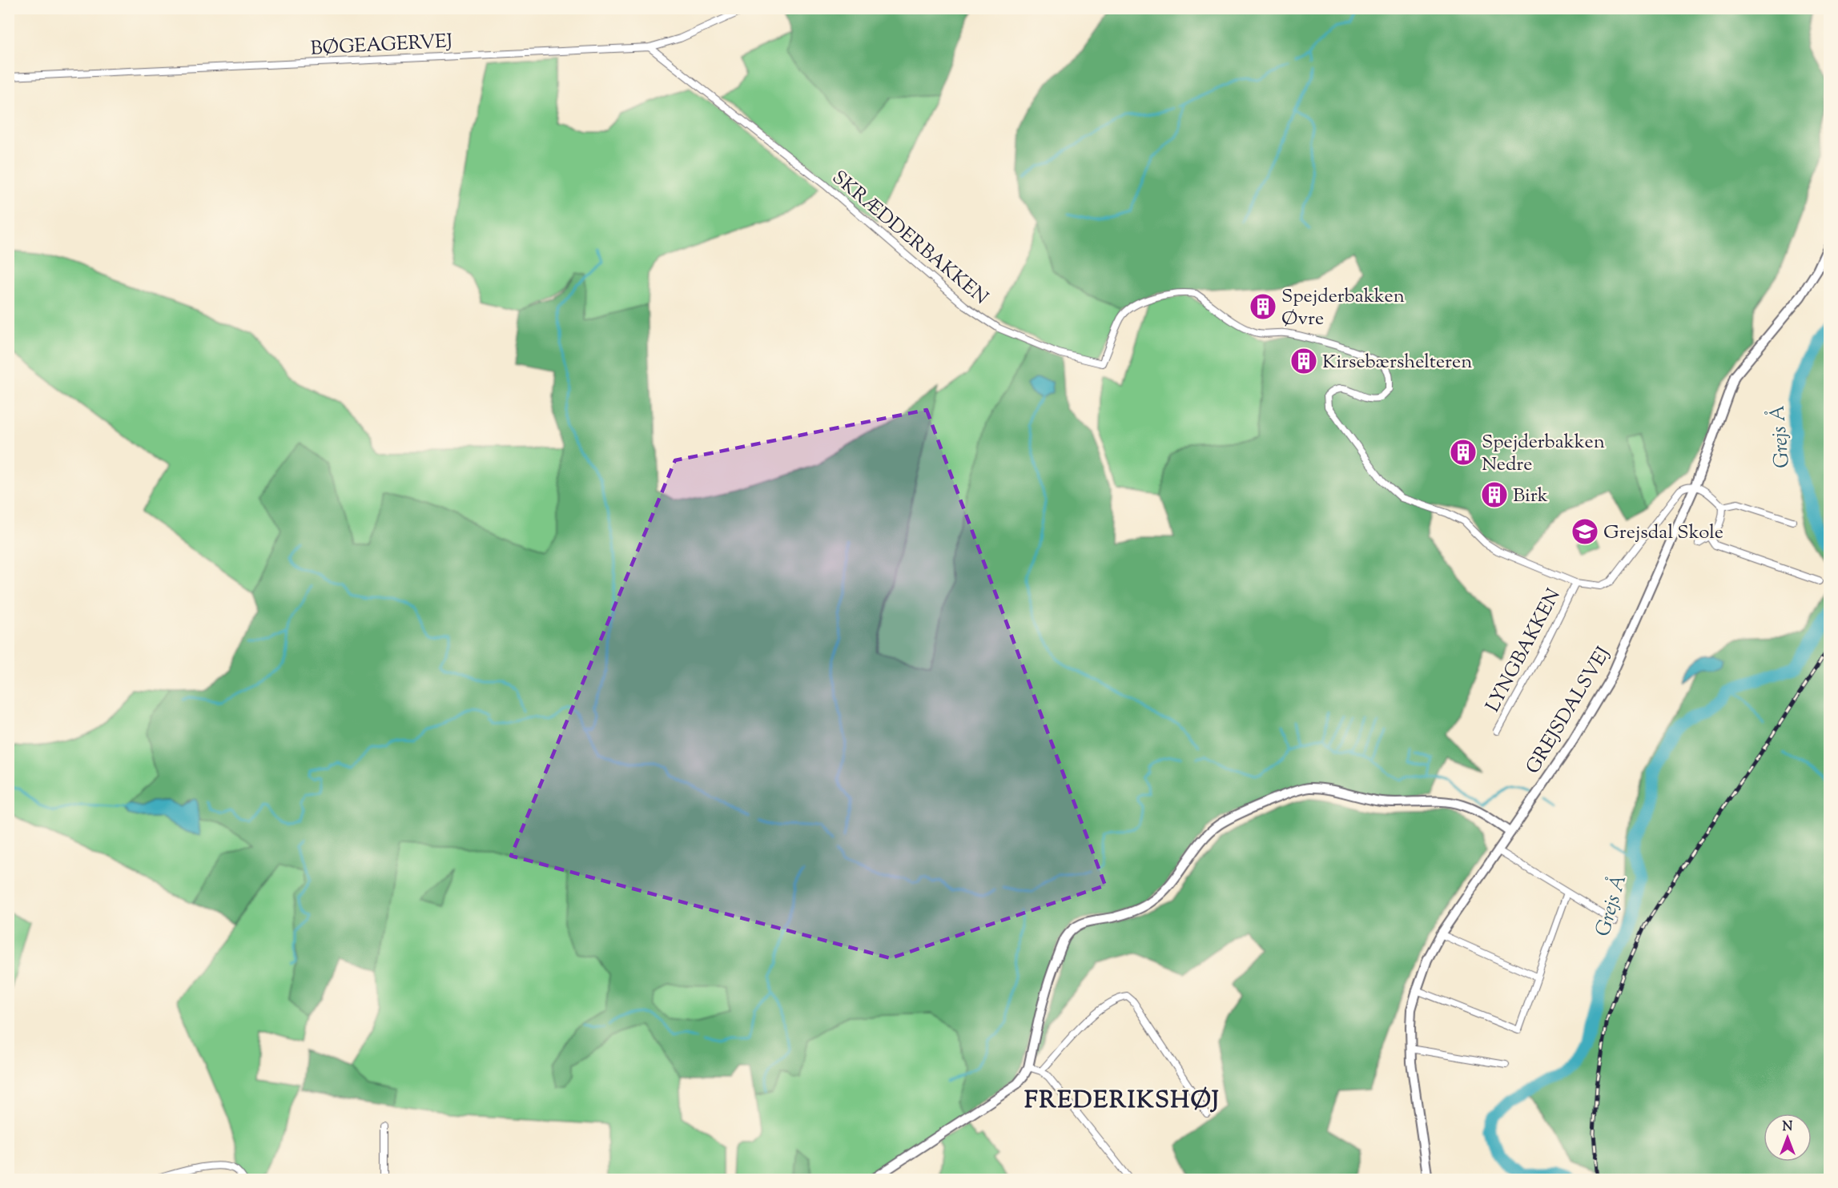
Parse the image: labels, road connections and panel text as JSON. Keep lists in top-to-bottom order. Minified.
{"streets":{"street":["BØGEAGERVEJ","SKRÆDDERBAKKEN","LYNGBAKKEN","GREJSDALSVEJ"]},"crossings":[["BØGEAGERVEJ","SKRÆDDERBAKKEN"],["SKRÆDDERBAKKEN","LYNGBAKKEN"],["SKRÆDDERBAKKEN","GREJSDALSVEJ"]],"districts":["FREDERIKSHØJ"],"water":["Grejs Å"],"places":{"building":["Spejderbakken Øvre","Kirsebærshelteren","Spejderbakken Nedre","Birk"],"school or university":["Grejsdal Skole"]},"north":"top"}
